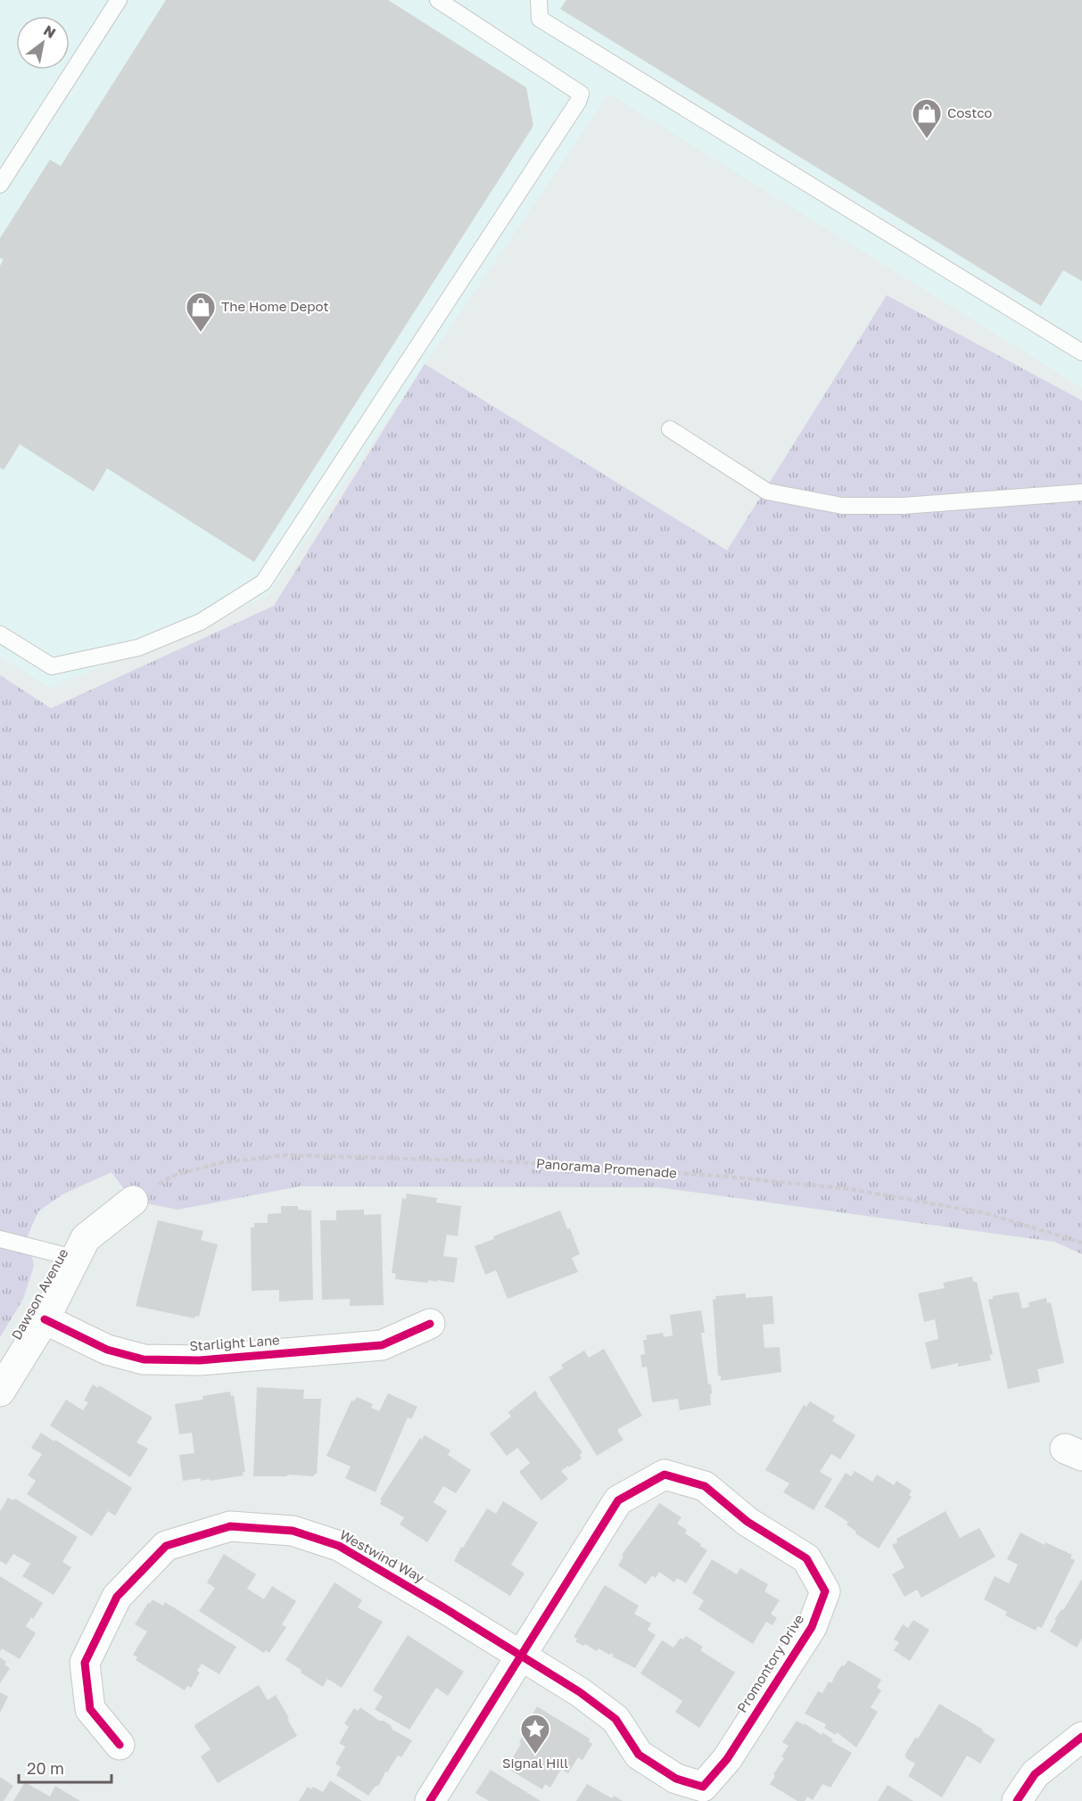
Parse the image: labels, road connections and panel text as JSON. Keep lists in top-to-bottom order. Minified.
{"streets":{"street":["Dawson Avenue","Starlight Lane","Westwind Way","Promontory Drive"],"path":["Panorama Promenade"]},"crossings":[["Dawson Avenue","Starlight Lane"],["Westwind Way","Promontory Drive"]],"places":{"shop":["Costco","The Home Depot"],"place":["Signal Hill"]},"scale_bar":"20 m","north":"top right"}
